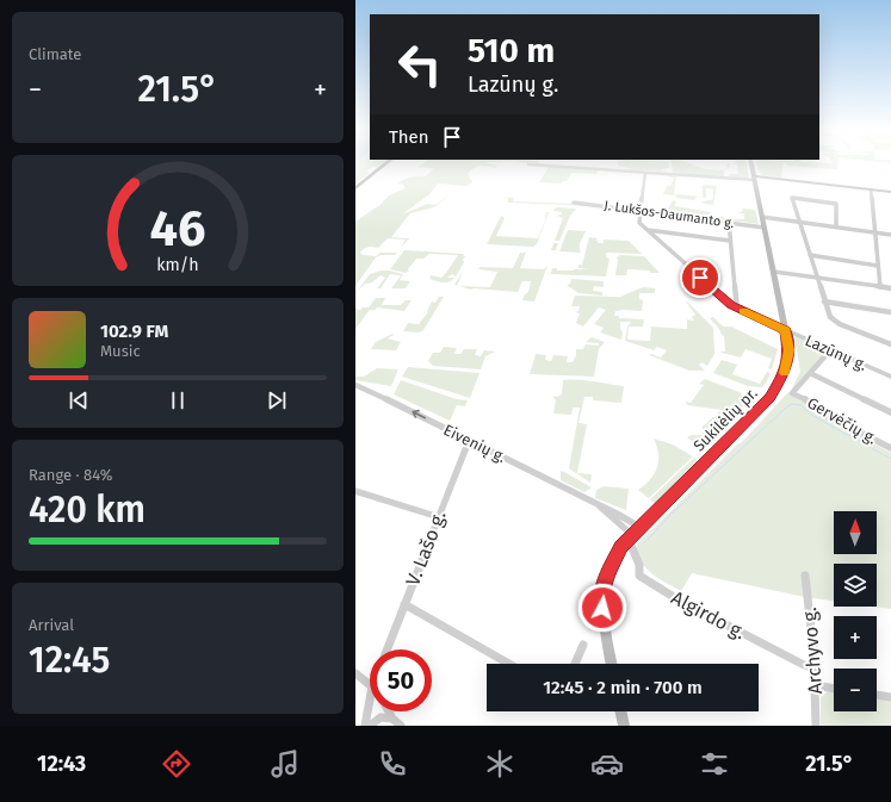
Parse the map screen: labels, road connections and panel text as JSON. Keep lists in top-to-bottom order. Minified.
{"streets":{"main road":["Sukilėlių pr."],"street":["J. Lukšos-Daumanto g.","Lazūnų g.","Gervėčių g.","Eivenių g.","V. Lašo g.","Algirdo g.","Archyvo g."]},"crossings":[["J. Lukšos-Daumanto g.","Lazūnų g."],["J. Lukšos-Daumanto g.","Sukilėlių pr."],["Lazūnų g.","Sukilėlių pr."],["Lazūnų g.","Gervėčių g."],["Sukilėlių pr.","Eivenių g."],["Sukilėlių pr.","Algirdo g."],["Eivenių g.","V. Lašo g."],["Eivenių g.","Algirdo g."],["Algirdo g.","Archyvo g."]],"one_way":["Eivenių g."],"north":"top","page":{"tile":["Climate",["Range · 84%","420 km"],["Arrival","12:45"]],"turn":["510 m","Lazūnų g."],"heat":["−","21.5°","+"],"then":"Then","song":["102.9 FM","Music"],"map_buttons":["+","−"],"limit":"50","trip":"12:45 · 2 min · 700 m","tabs":["12:43","21.5°"],"gauge":["46","km/h"]}}
